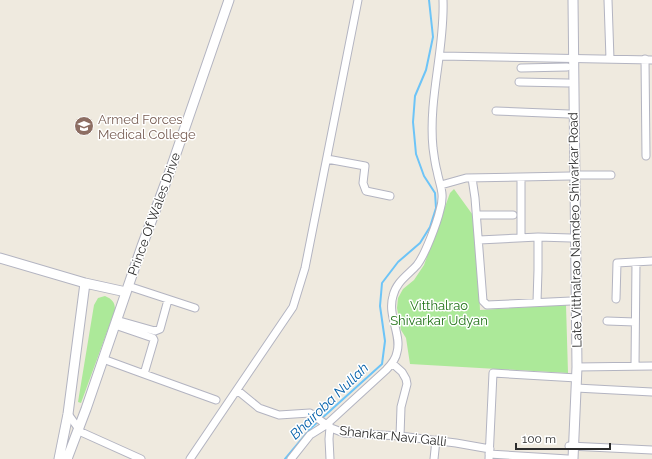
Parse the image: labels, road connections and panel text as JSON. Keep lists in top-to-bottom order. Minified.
{"streets":{"main road":["Prince Of Wales Drive","Late Vitthalrao Namdeo Shivarkar Road"],"street":["Shankar Navi Galli"]},"crossings":[["Late Vitthalrao Namdeo Shivarkar Road","Shankar Navi Galli"]],"water":["Bhairoba Nullah"],"parks":["Vitthalrao Shivarkar Udyan"],"places":{"school or university":["Armed Forces Medical College"]},"scale_bar":"100 m"}
